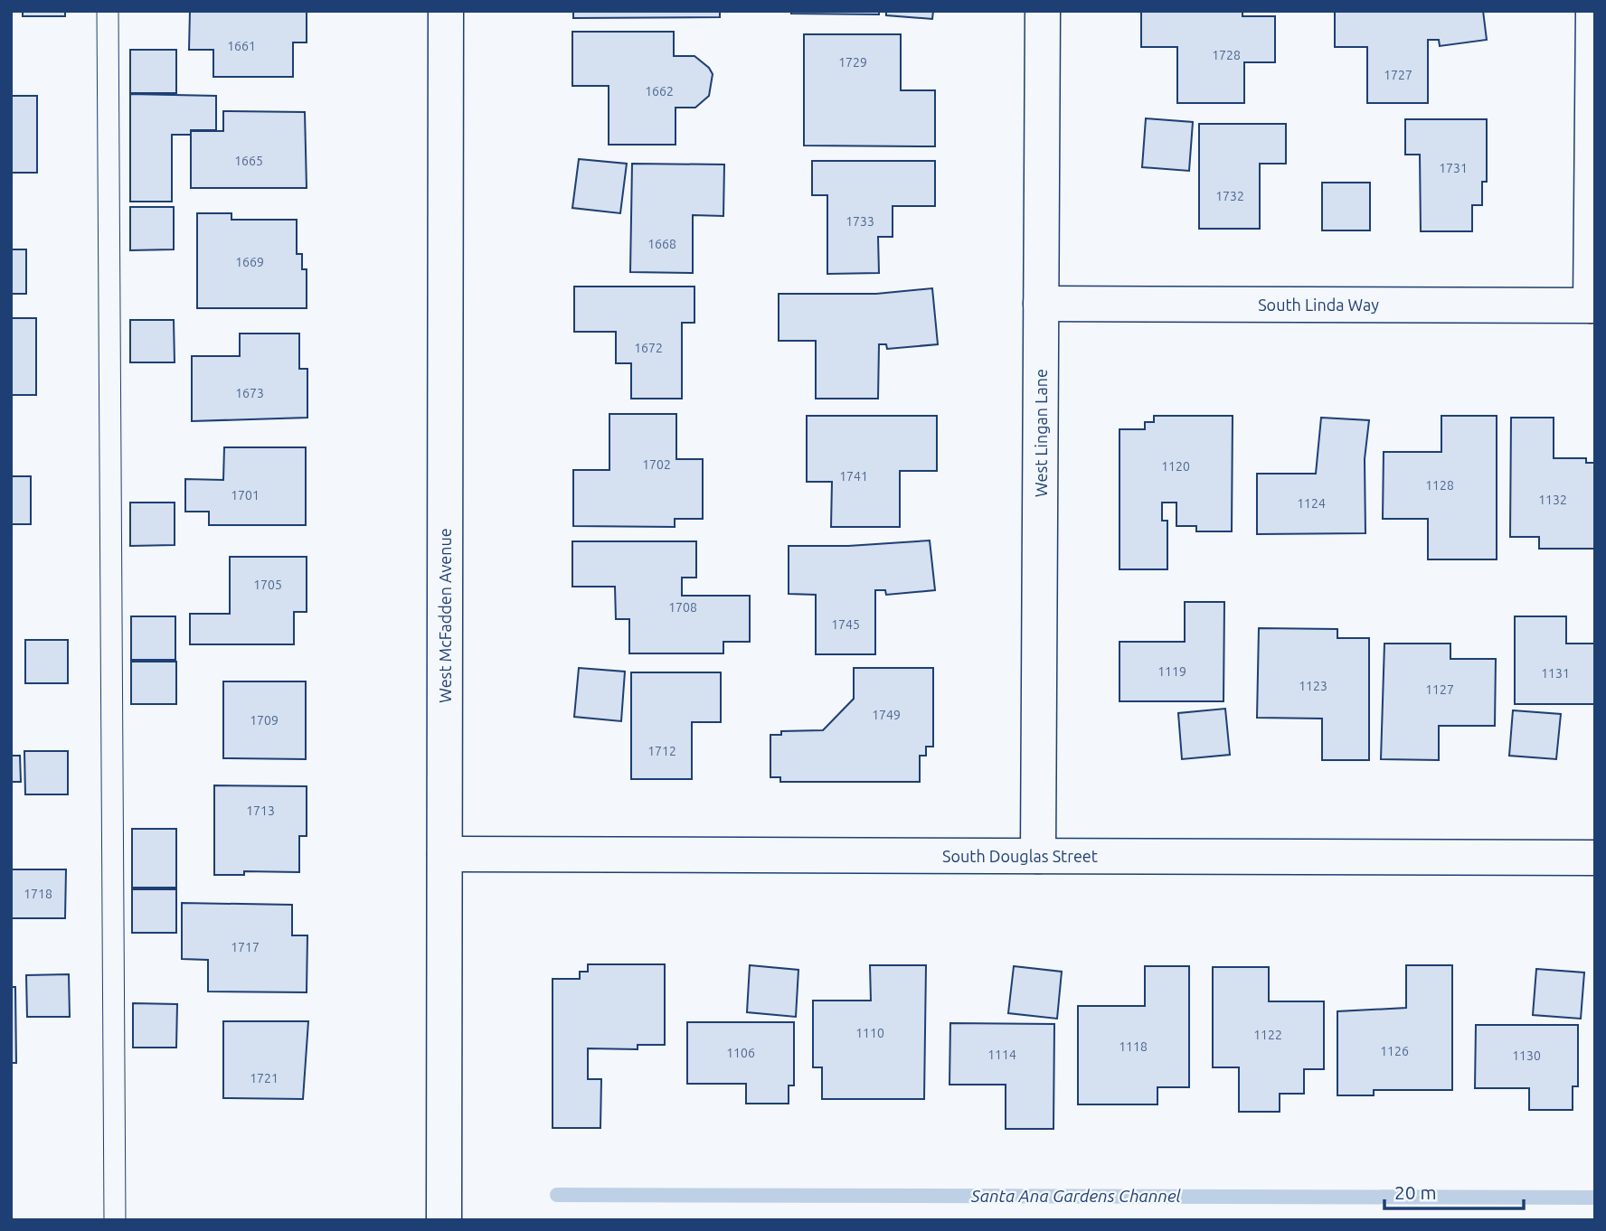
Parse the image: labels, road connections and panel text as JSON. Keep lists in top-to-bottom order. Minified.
{"streets":{"street":["South Linda Way","West Lingan Lane","West McFadden Avenue","South Douglas Street"]},"crossings":[["South Linda Way","West Lingan Lane"],["West Lingan Lane","South Douglas Street"],["West McFadden Avenue","South Douglas Street"]],"water":["Santa Ana Gardens Channel"],"house_numbers":["1661","1728","1729","1727","1662","1665","1731","1732","1733","1668","1669","1672","1673","1702","1120","1741","1128","1701","1132","1124","1705","1708","1745","1119","1131","1123","1127","1749","1709","1712","1713","1718","1717","1110","1122","1118","1126","1106","1114","1130","1721"],"scale_bar":"20 m"}
